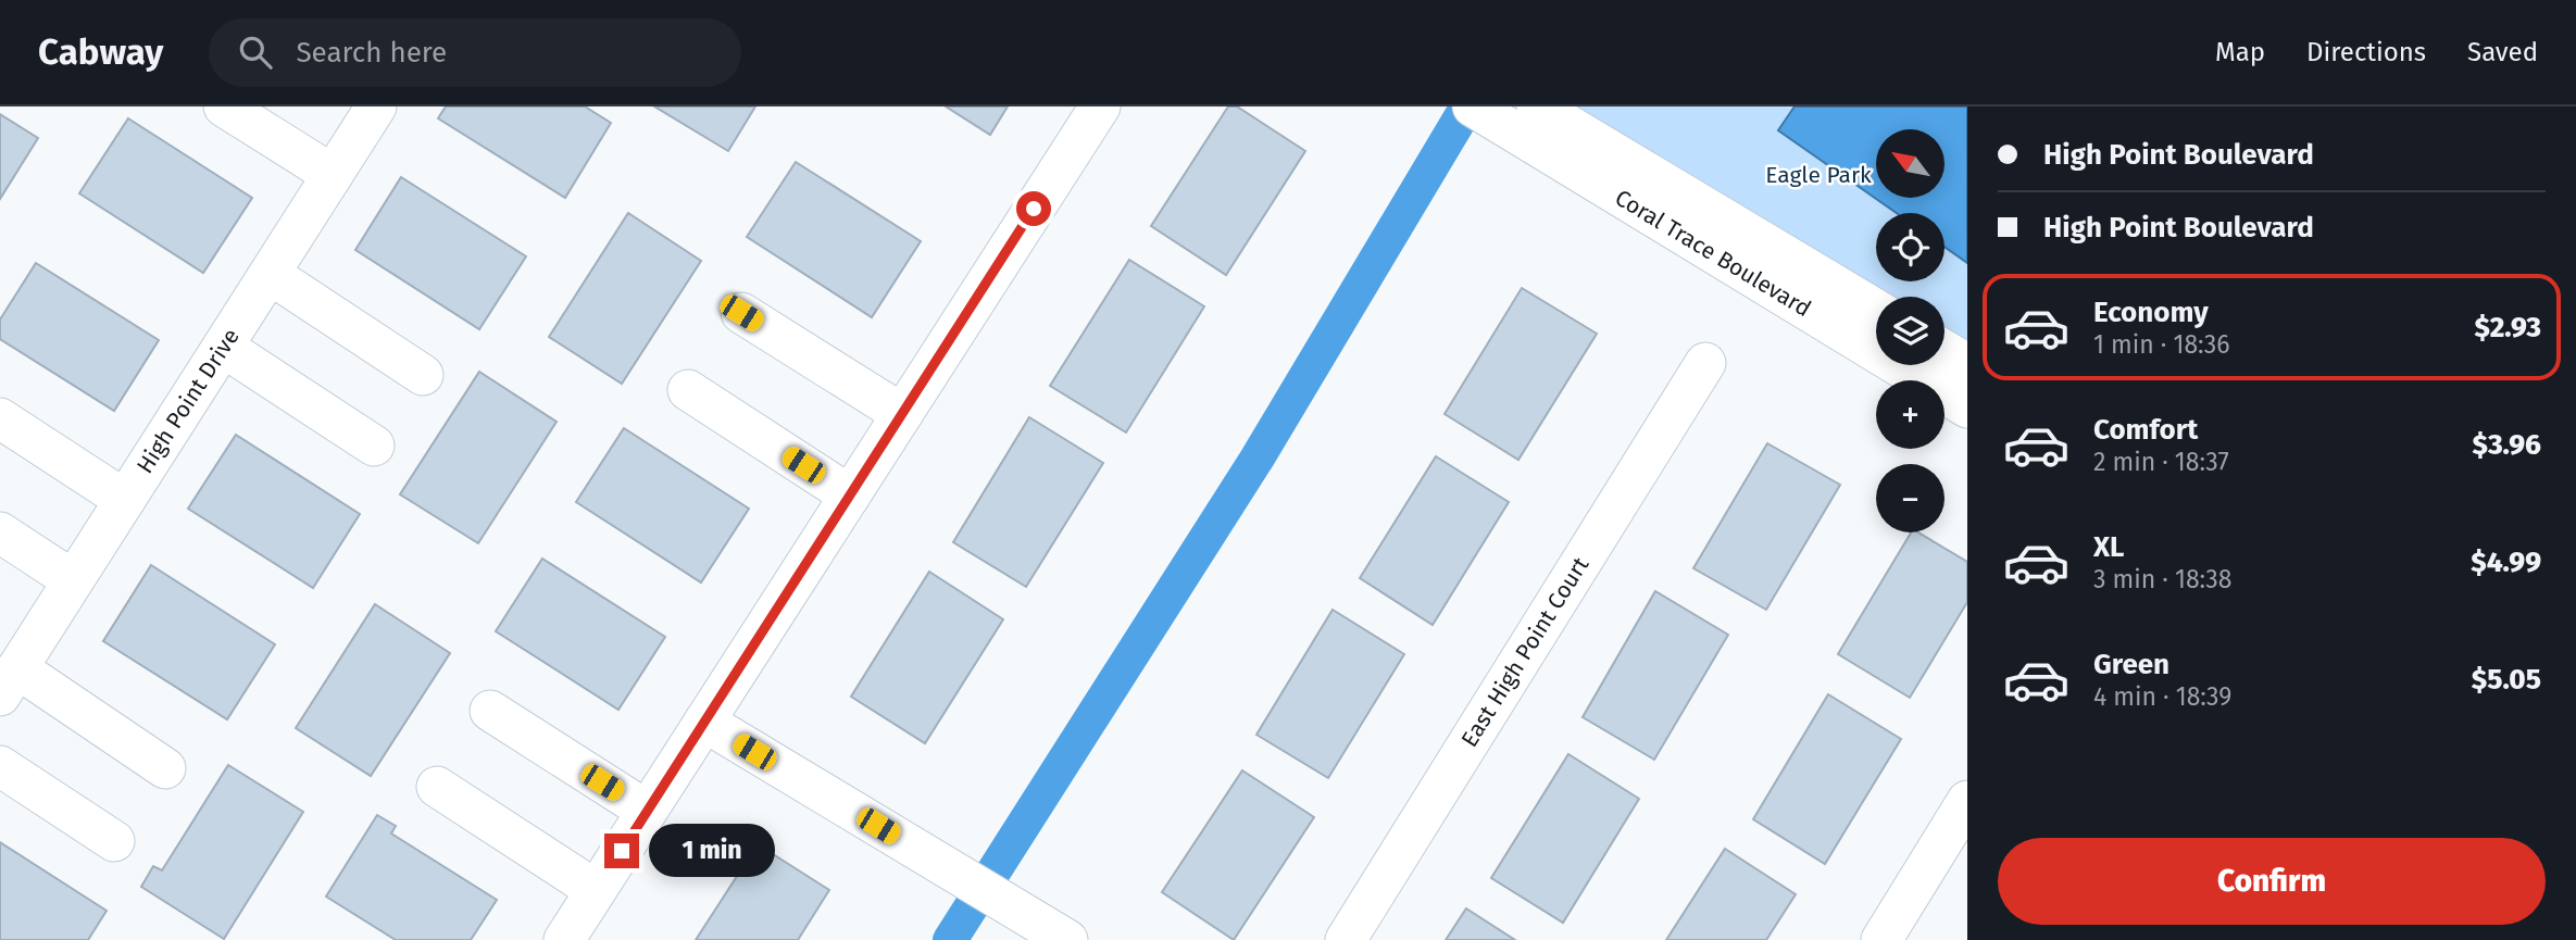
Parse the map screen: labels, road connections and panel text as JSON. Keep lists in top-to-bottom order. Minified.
{"streets":{"street":["Coral Trace Boulevard","High Point Drive","East High Point Court"]},"parks":["Eagle Park"],"north":"top left","page":{"header":"Cabway","search":"Search here","nav":["Map","Directions","Saved"],"banner":["High Point Boulevard","High Point Boulevard"],"map_buttons":["+","−"],"list":[{"name":"Economy","note":"1 min · 18:36","value":"$2.93"},{"name":"Comfort","note":"2 min · 18:37","value":"$3.96"},{"name":"XL","note":"3 min · 18:38","value":"$4.99"},{"name":"Green","note":"4 min · 18:39","value":"$5.05"}],"buttons":"Confirm","bubble":"1 min"}}
